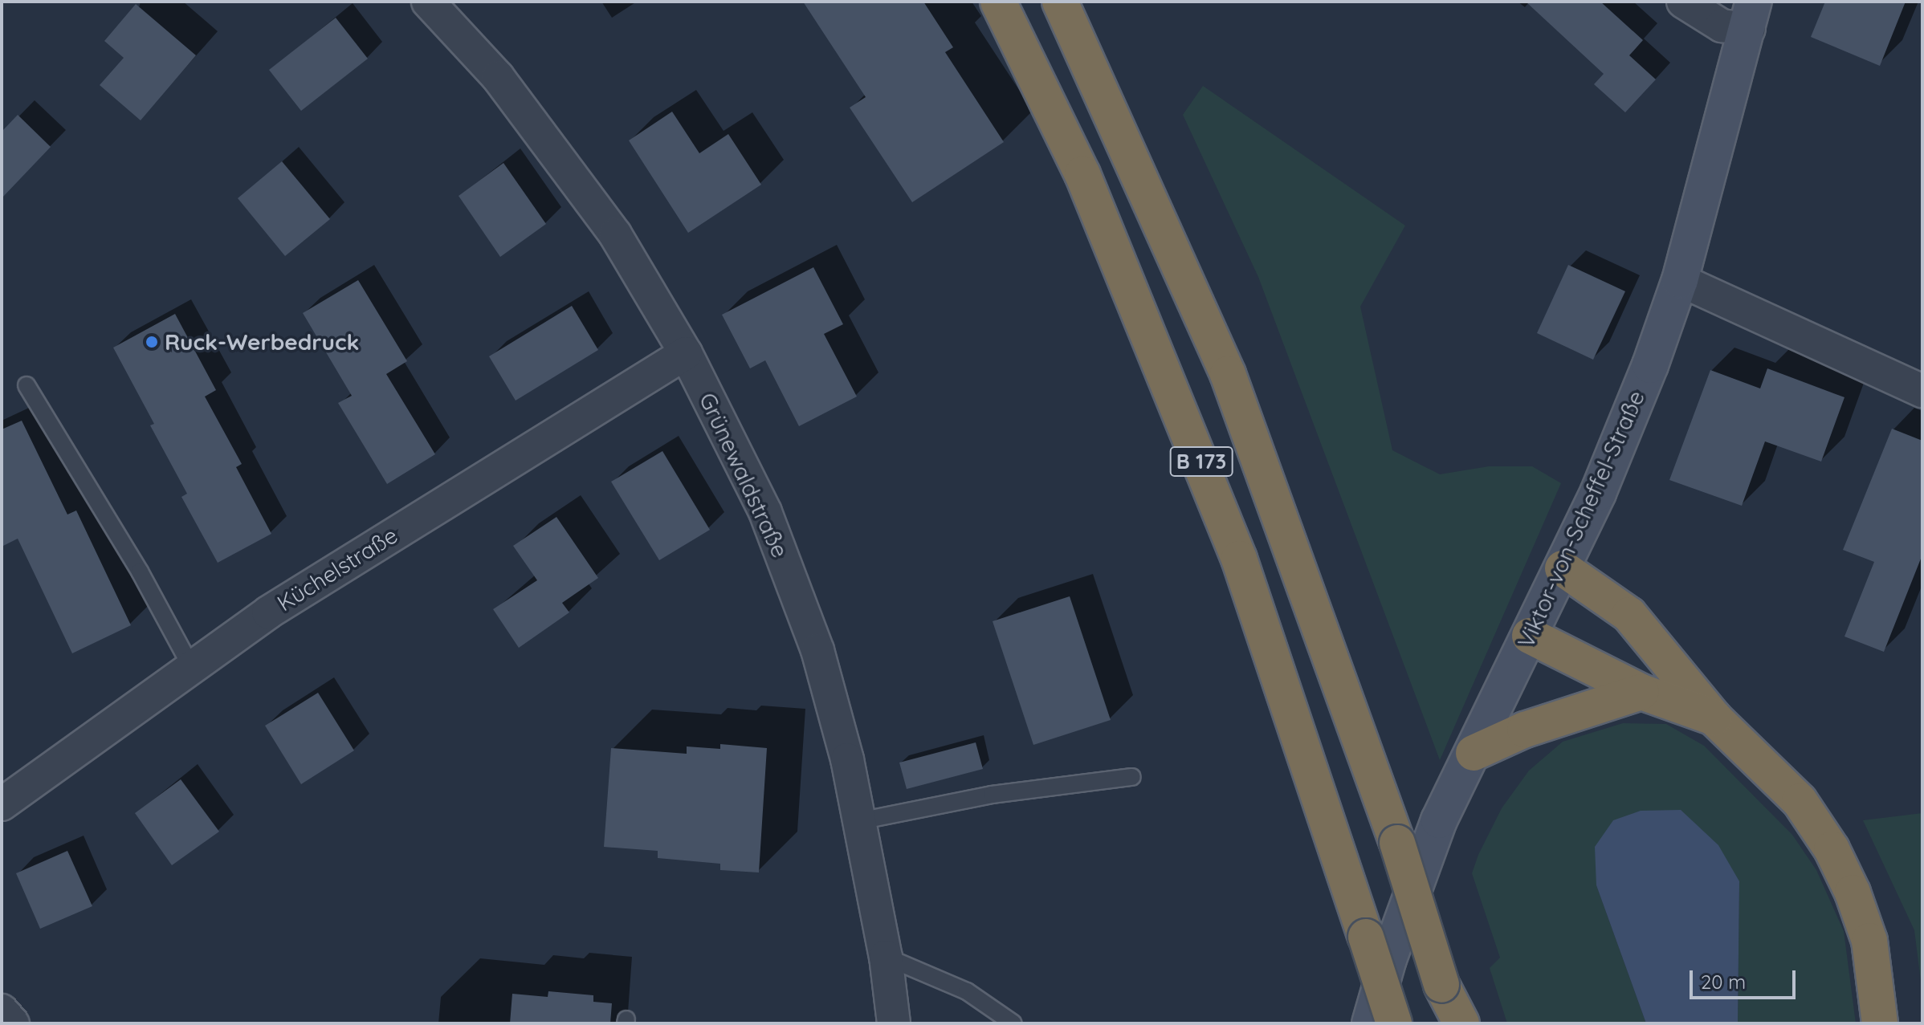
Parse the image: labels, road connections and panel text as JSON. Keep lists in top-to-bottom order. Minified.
{"streets":{"highway":["B 173"],"street":["Grünewaldstraße","Viktor-von-Scheffel-Straße","Küchelstraße"]},"crossings":[["Grünewaldstraße","Küchelstraße"]],"places":["Ruck-Werbedruck"],"scale_bar":"20 m"}
